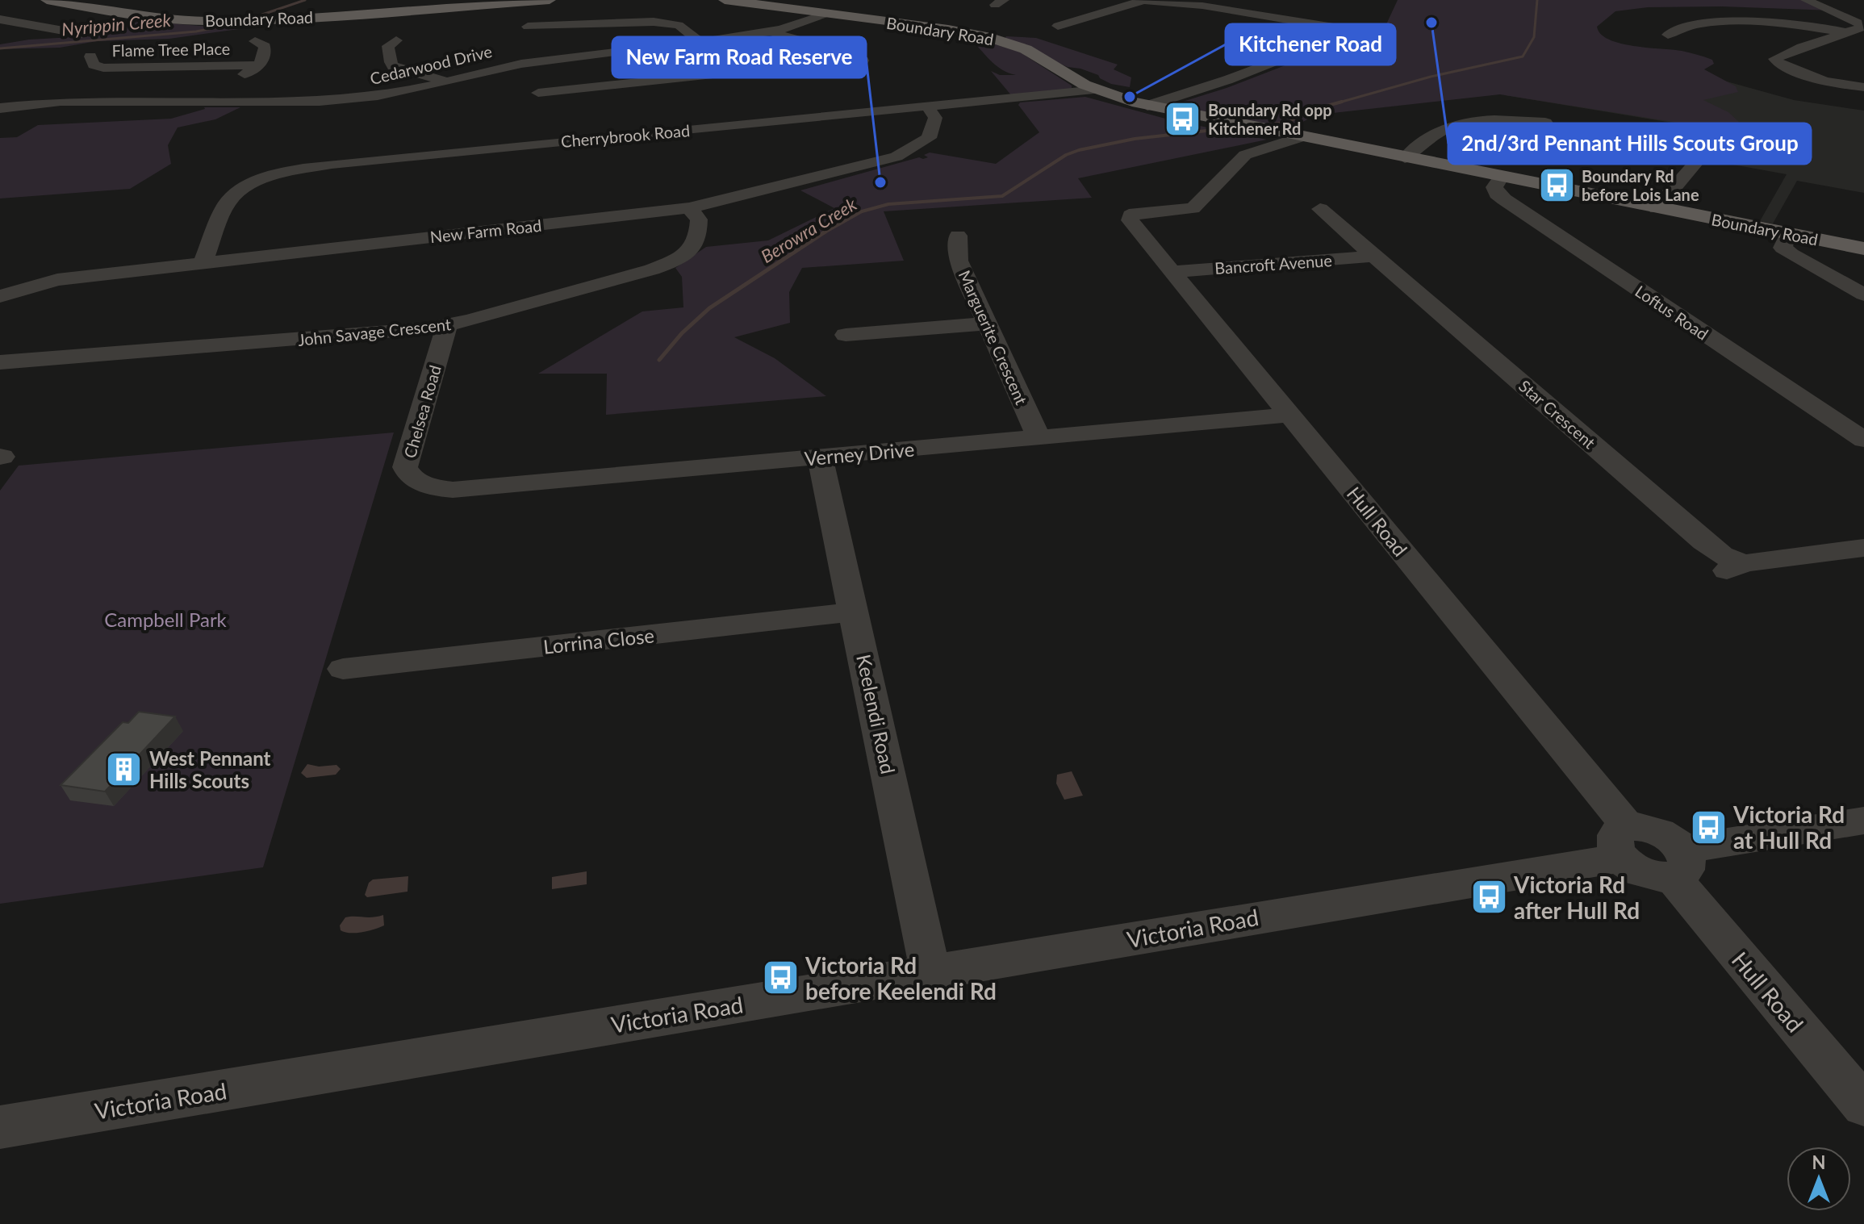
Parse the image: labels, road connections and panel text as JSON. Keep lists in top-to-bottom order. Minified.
{"streets":{"main road":["Boundary Road"],"street":["Flame Tree Place","Cedarwood Drive","Cherrybrook Road","New Farm Road","Bancroft Avenue","Loftus Road","John Savage Crescent","Marguerite Crescent","Chelsea Road","Star Crescent","Verney Drive","Hull Road","Lorrina Close","Keelendi Road","Victoria Road"]},"crossings":[["Boundary Road","Cedarwood Drive"],["Boundary Road","Cherrybrook Road"],["Boundary Road","Loftus Road"],["Boundary Road","Hull Road"],["Cherrybrook Road","New Farm Road"],["New Farm Road","John Savage Crescent"],["Bancroft Avenue","Star Crescent"],["Bancroft Avenue","Hull Road"],["John Savage Crescent","Chelsea Road"],["Marguerite Crescent","Verney Drive"],["Chelsea Road","Verney Drive"],["Verney Drive","Hull Road"],["Verney Drive","Keelendi Road"],["Hull Road","Victoria Road"],["Lorrina Close","Keelendi Road"],["Keelendi Road","Victoria Road"]],"water":["Nyrippin Creek","Berowra Creek"],"parks":["Campbell Park"],"places":{"other":["2nd/3rd Pennant Hills Scouts Group","Kitchener Road","New Farm Road Reserve"],"bus stop":["Boundary Rd opp Kitchener Rd","Boundary Rd before Lois Lane","Victoria Rd at Hull Rd","Victoria Rd after Hull Rd","Victoria Rd before Keelendi Rd"],"building":["West Pennant Hills Scouts"]},"north":"top"}
